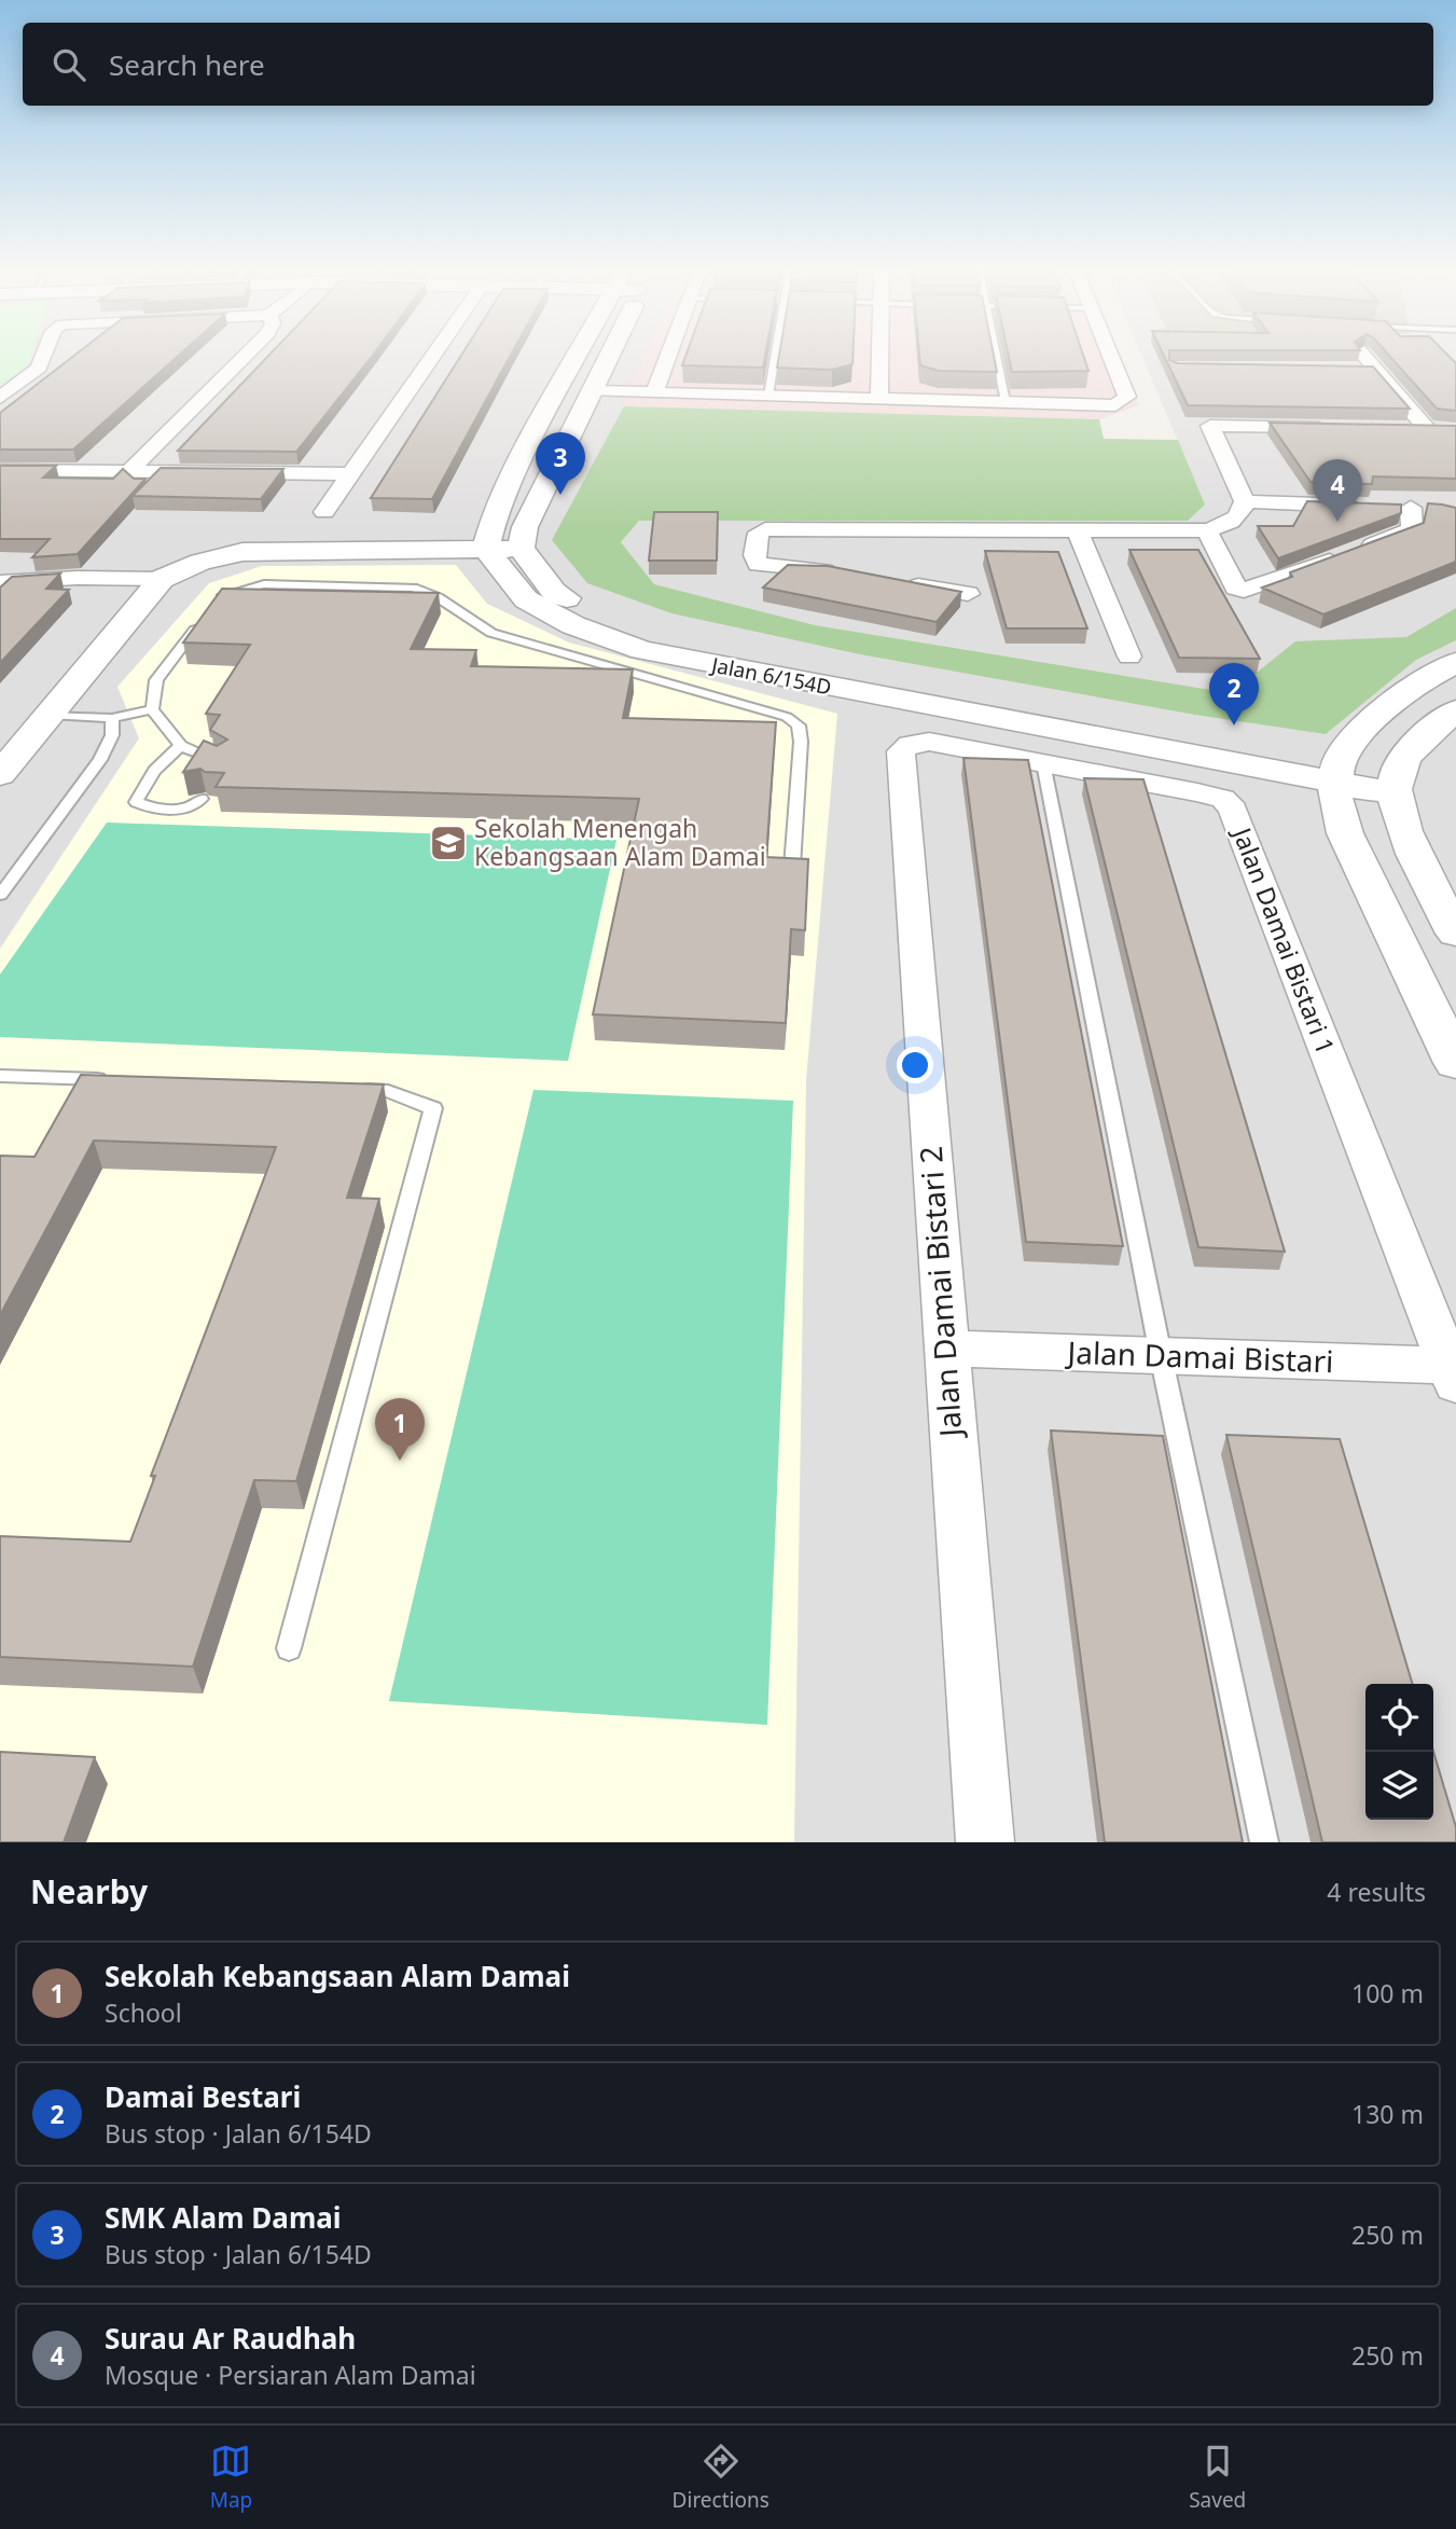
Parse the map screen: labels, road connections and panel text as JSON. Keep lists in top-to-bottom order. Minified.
{"streets":{"street":["Jalan 6/154D","Jalan Damai Bistari 1","Jalan Damai Bistari 2","Jalan Damai Bistari"]},"crossings":[["Jalan Damai Bistari 1","Jalan Damai Bistari 2"],["Jalan Damai Bistari 1","Jalan Damai Bistari"],["Jalan Damai Bistari 2","Jalan Damai Bistari"]],"places":{"school or university":["Sekolah Menengah Kebangsaan Alam Damai"]},"page":{"search":"Search here","pins":["3","4","2","1"],"heading":["Nearby","4 results"],"list":[{"mark":"1","name":"Sekolah Kebangsaan Alam Damai","note":"School","value":"100 m"},{"mark":"2","name":"Damai Bestari","note":"Bus stop · Jalan 6/154D","value":"130 m"},{"mark":"3","name":"SMK Alam Damai","note":"Bus stop · Jalan 6/154D","value":"250 m"},{"mark":"4","name":"Surau Ar Raudhah","note":"Mosque · Persiaran Alam Damai","value":"250 m"}],"nav":["Map","Directions","Saved"]}}
